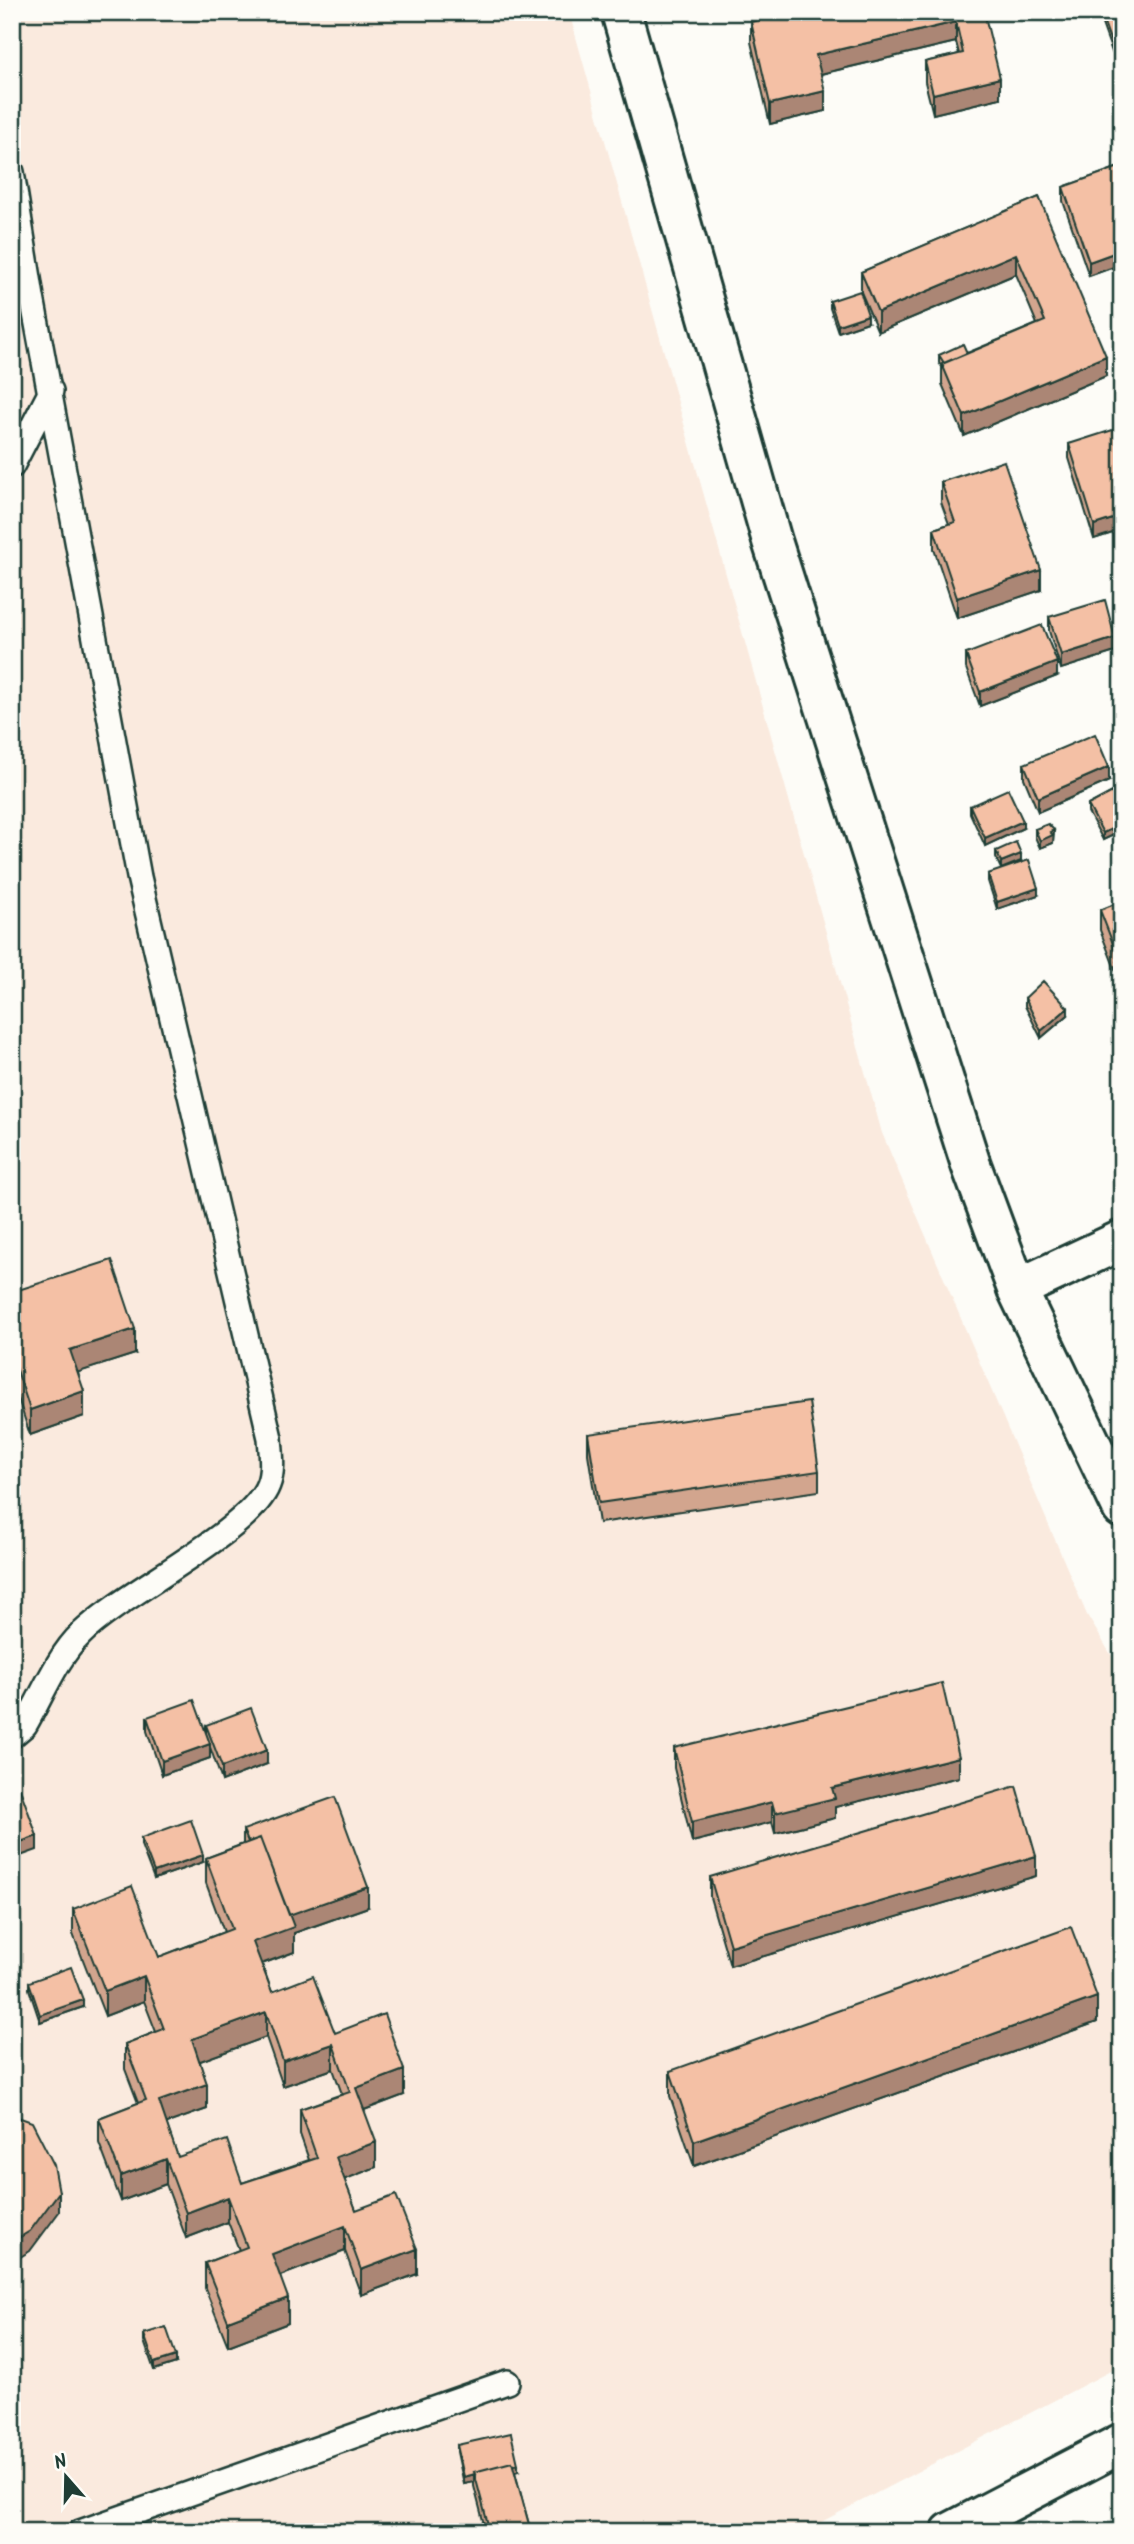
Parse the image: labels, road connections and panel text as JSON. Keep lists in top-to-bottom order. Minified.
{"north":"top"}
